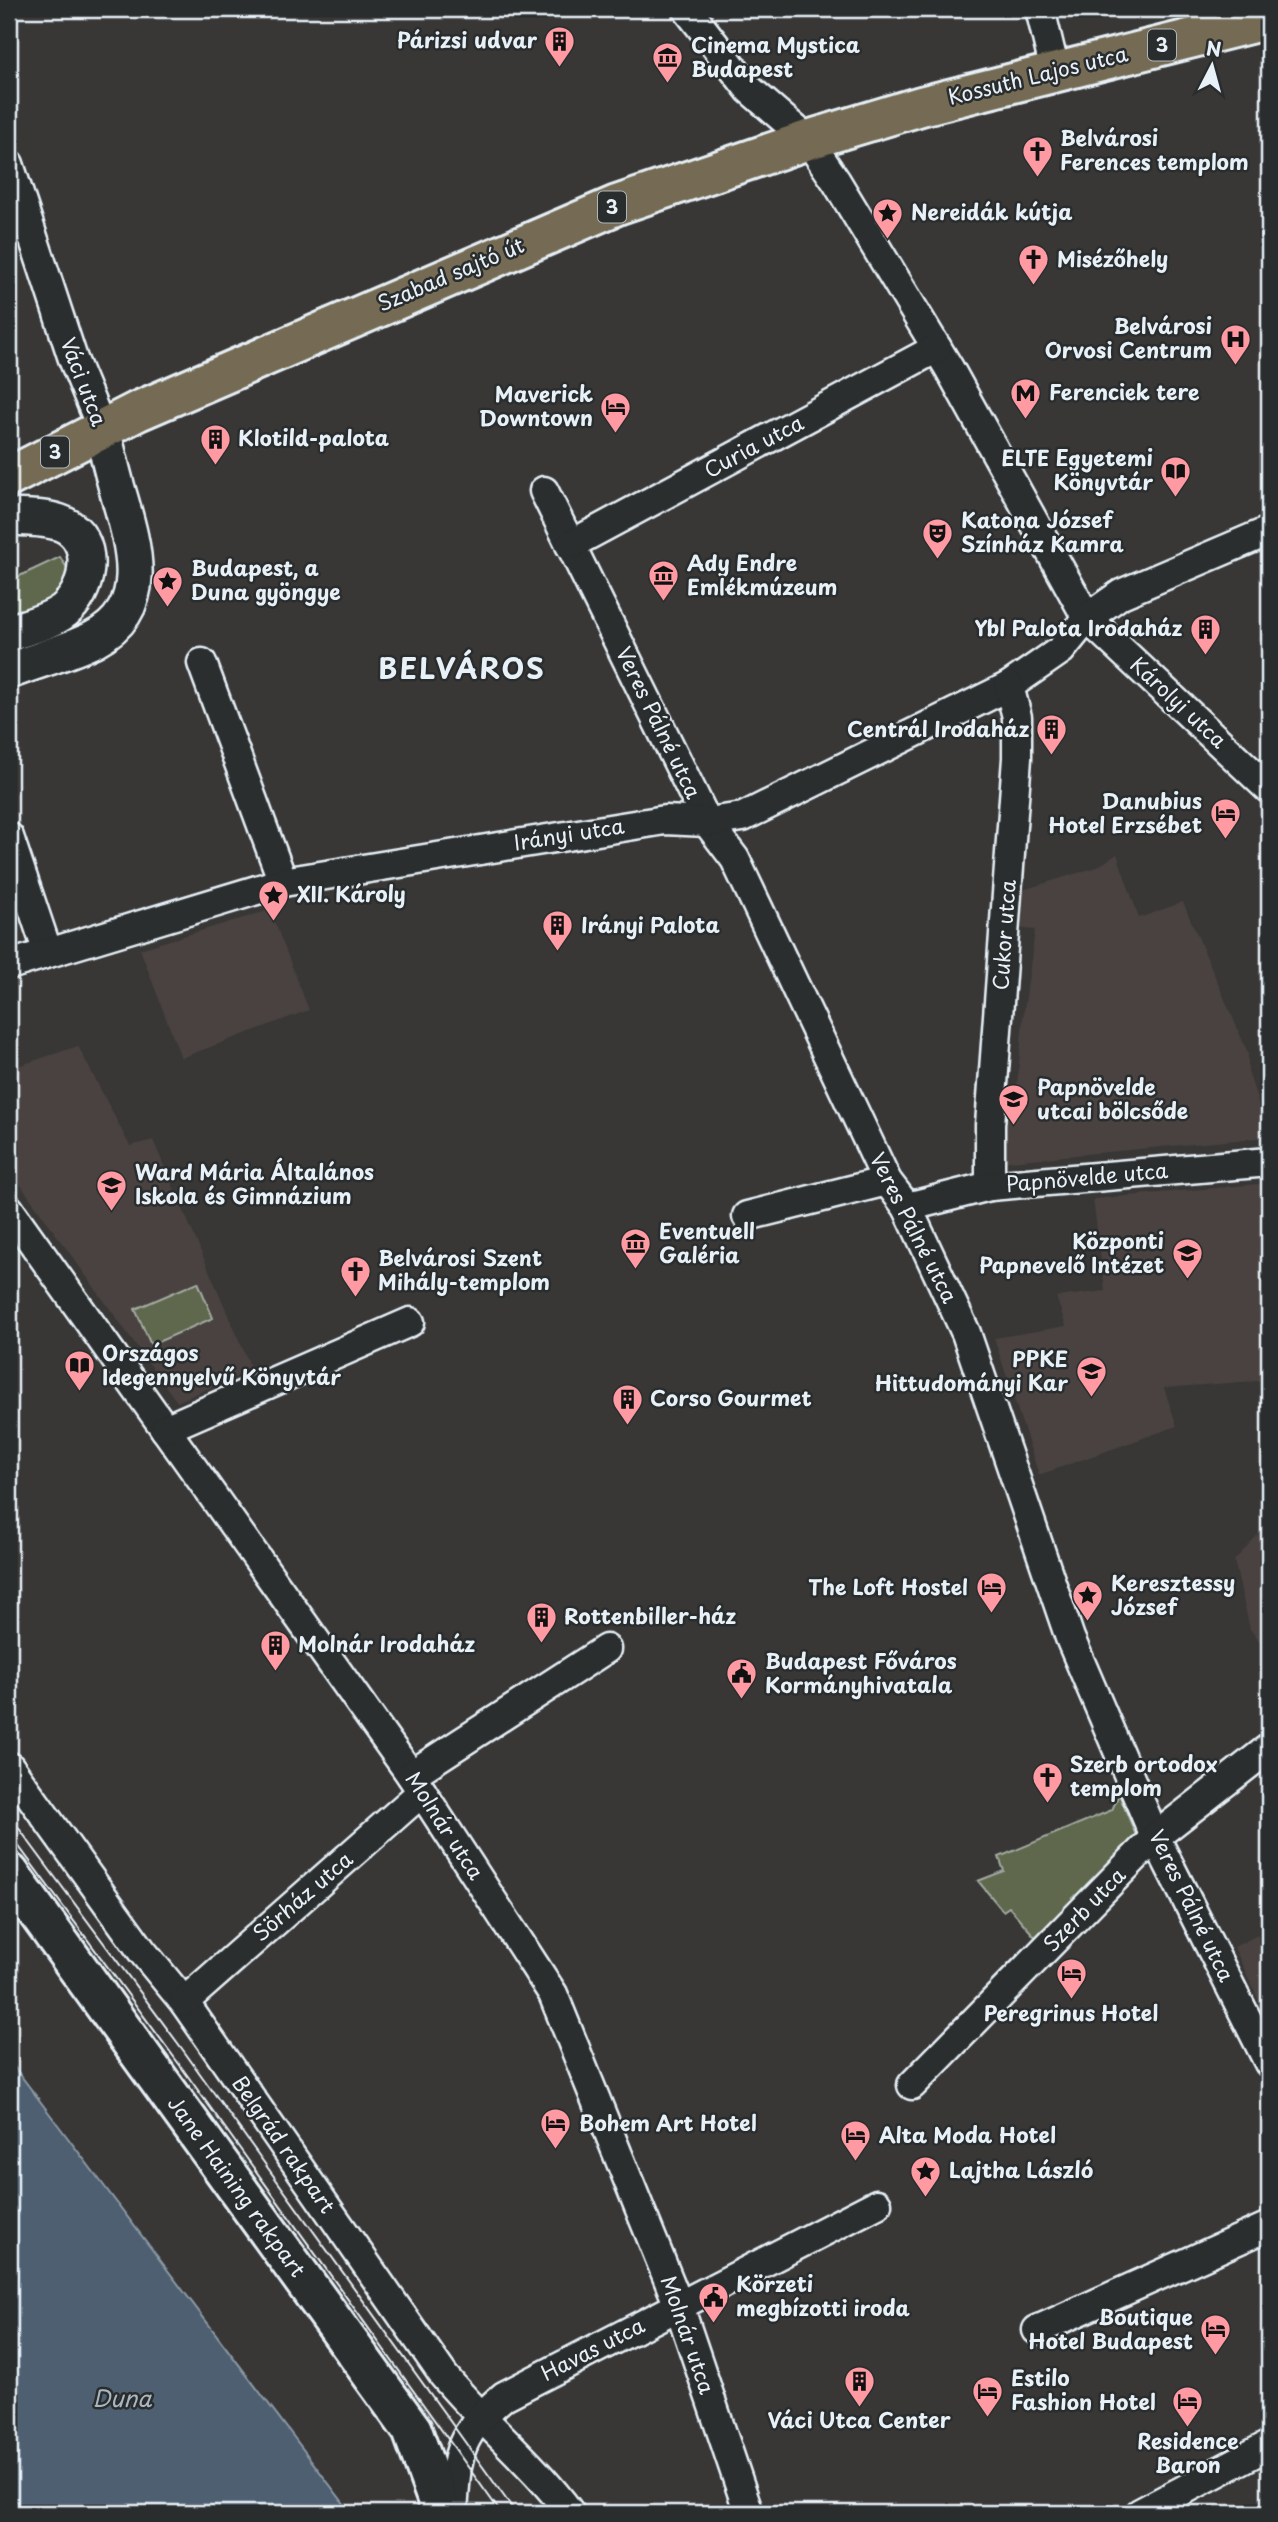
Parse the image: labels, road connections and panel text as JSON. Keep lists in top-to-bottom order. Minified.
{"streets":{"main road":["3","Kossuth Lajos utca","Szabad sajtó út","Jane Haining rakpart"],"street":["Váci utca","Curia utca","Károlyi utca","Veres Pálné utca","Irányi utca","Cukor utca","Papnövelde utca","Molnár utca","Sörház utca","Szerb utca","Belgrád rakpart","Havas utca"]},"crossings":[["3","Szabad sajtó út"],["3","Váci utca"],["Kossuth Lajos utca","Szabad sajtó út"],["Szabad sajtó út","Váci utca"],["Curia utca","Veres Pálné utca"],["Károlyi utca","Irányi utca"],["Veres Pálné utca","Irányi utca"],["Veres Pálné utca","Papnövelde utca"],["Veres Pálné utca","Szerb utca"],["Irányi utca","Cukor utca"],["Cukor utca","Papnövelde utca"],["Molnár utca","Sörház utca"],["Molnár utca","Havas utca"],["Sörház utca","Belgrád rakpart"],["Belgrád rakpart","Havas utca"]],"districts":["BELVÁROS"],"water":["Duna"],"places":{"building":["Párizsi udvar","Klotild-palota","Ybl Palota Irodaház","Centrál Irodaház","Irányi Palota","Corso Gourmet","Rottenbiller-ház","Molnár Irodaház","Váci Utca Center"],"museum":["Cinema Mystica Budapest","Ady Endre Emlékmúzeum","Eventuell Galéria"],"church":["Belvárosi Ferences templom","Misézőhely","Belvárosi Szent Mihály-templom","Szerb ortodox templom"],"place":["Nereidák kútja","Budapest, a Duna gyöngye","XII. Károly","Keresztessy József","Lajtha László"],"hospital":["Belvárosi Orvosi Centrum"],"metro station":["Ferenciek tere"],"hotel":["Maverick Downtown","Danubius Hotel Erzsébet","The Loft Hostel","Peregrinus Hotel","Bohem Art Hotel","Alta Moda Hotel","Boutique Hotel Budapest","Estilo Fashion Hotel","Residence Baron"],"library":["ELTE Egyetemi Könyvtár","Országos Idegennyelvű Könyvtár"],"theatre":["Katona József Színház Kamra"],"school or university":["Papnövelde utcai bölcsőde","Ward Mária Általános Iskola és Gimnázium","Központi Papnevelő Intézet","PPKE Hittudományi Kar"],"public building":["Budapest Főváros Kormányhivatala","Körzeti megbízotti iroda"]},"north":"top"}
